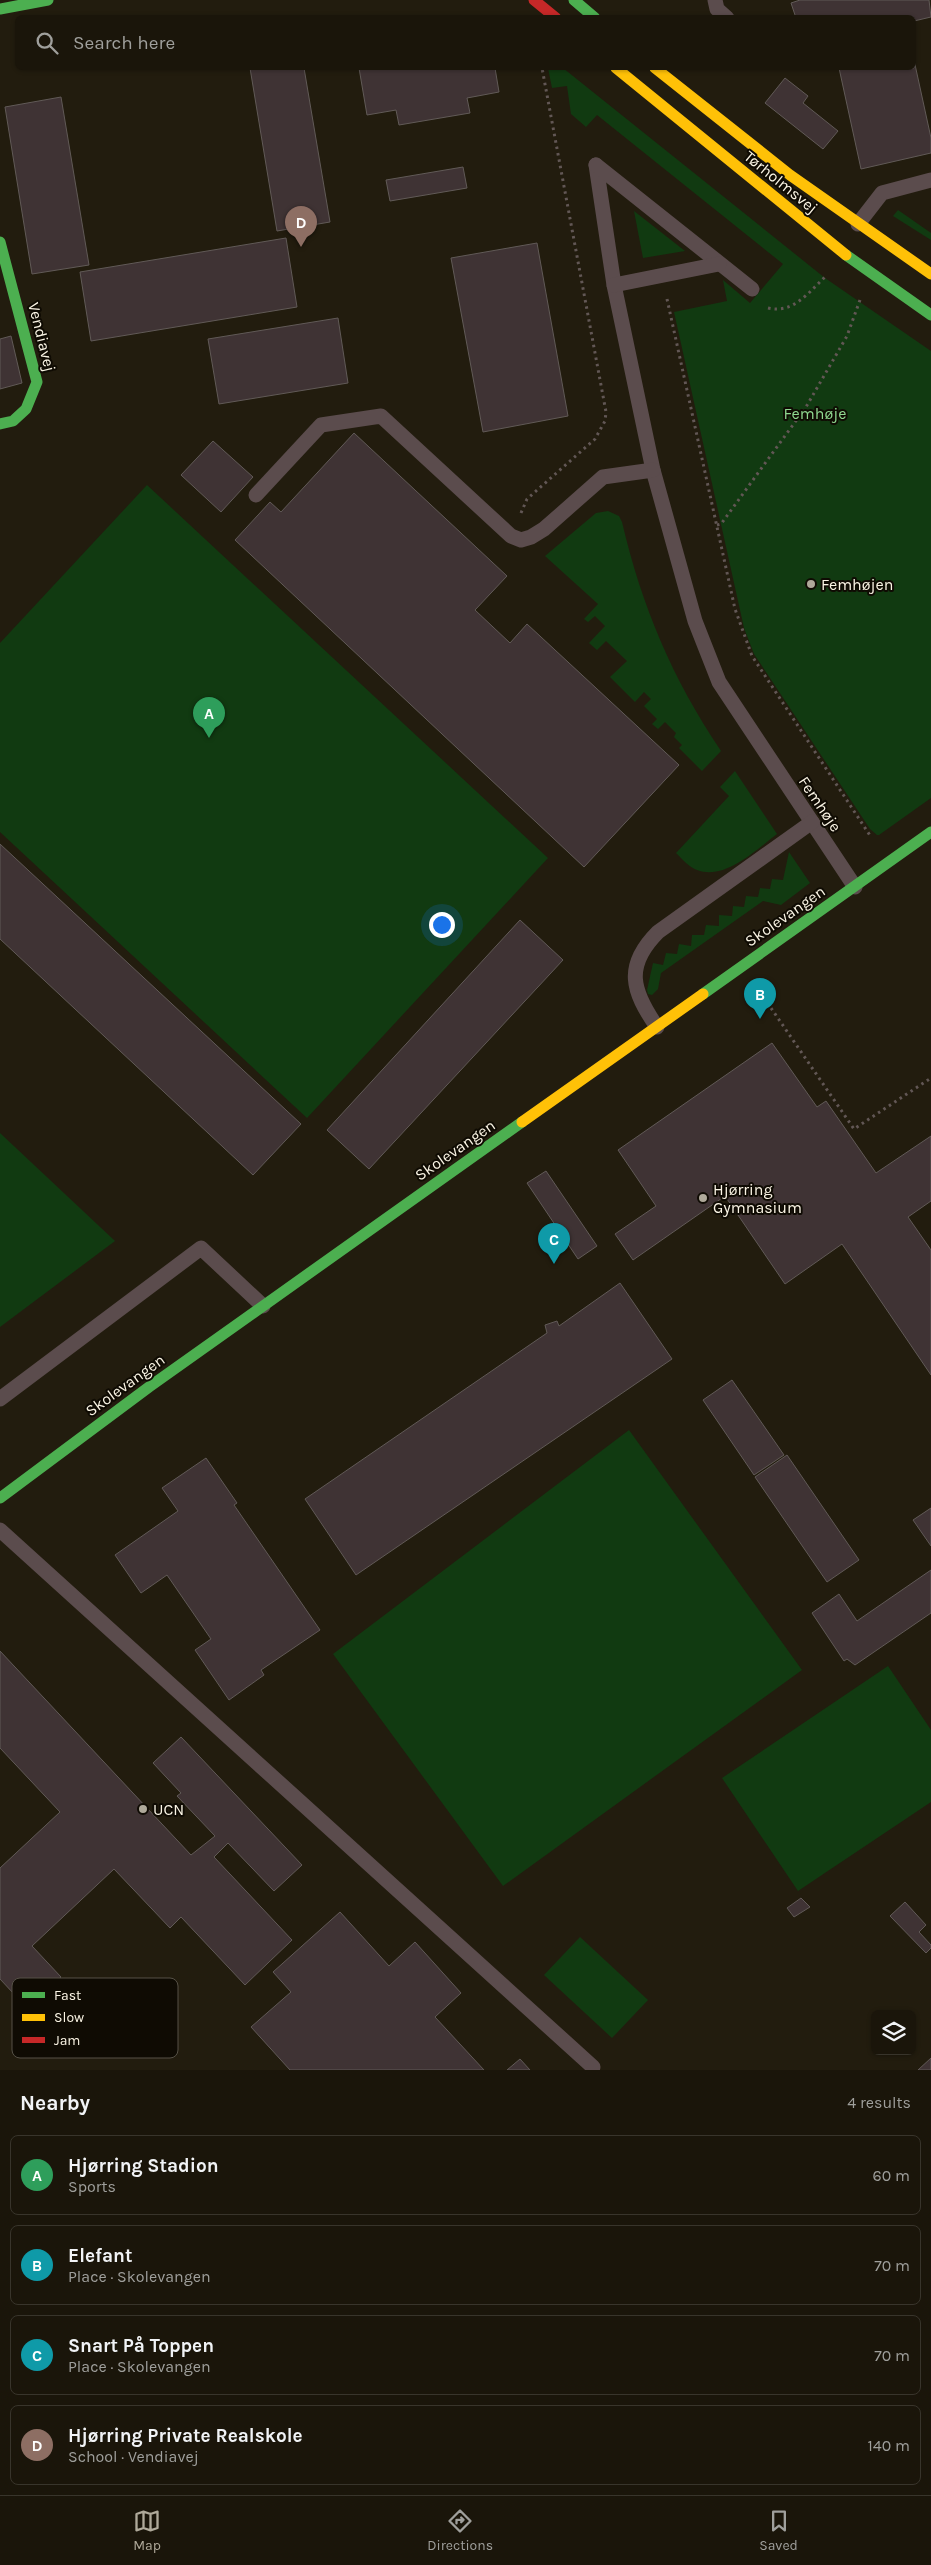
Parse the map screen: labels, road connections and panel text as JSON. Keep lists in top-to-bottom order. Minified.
{"streets":{"street":["Tørholmsvej","Vendiavej","Skolevangen"],"lane":["Femhøje"]},"crossings":[["Femhøje","Skolevangen"]],"parks":["Femhøje"],"places":["Femhøjen","Hjørring Gymnasium","UCN"],"legend":["Fast","Slow","Jam"],"page":{"search":"Search here","pins":["D","A","B","C"],"heading":["Nearby","4 results"],"list":[{"mark":"A","name":"Hjørring Stadion","note":"Sports","value":"60 m"},{"mark":"B","name":"Elefant","note":"Place · Skolevangen","value":"70 m"},{"mark":"C","name":"Snart På Toppen","note":"Place · Skolevangen","value":"70 m"},{"mark":"D","name":"Hjørring Private Realskole","note":"School · Vendiavej","value":"140 m"}],"nav":["Map","Directions","Saved"]}}
